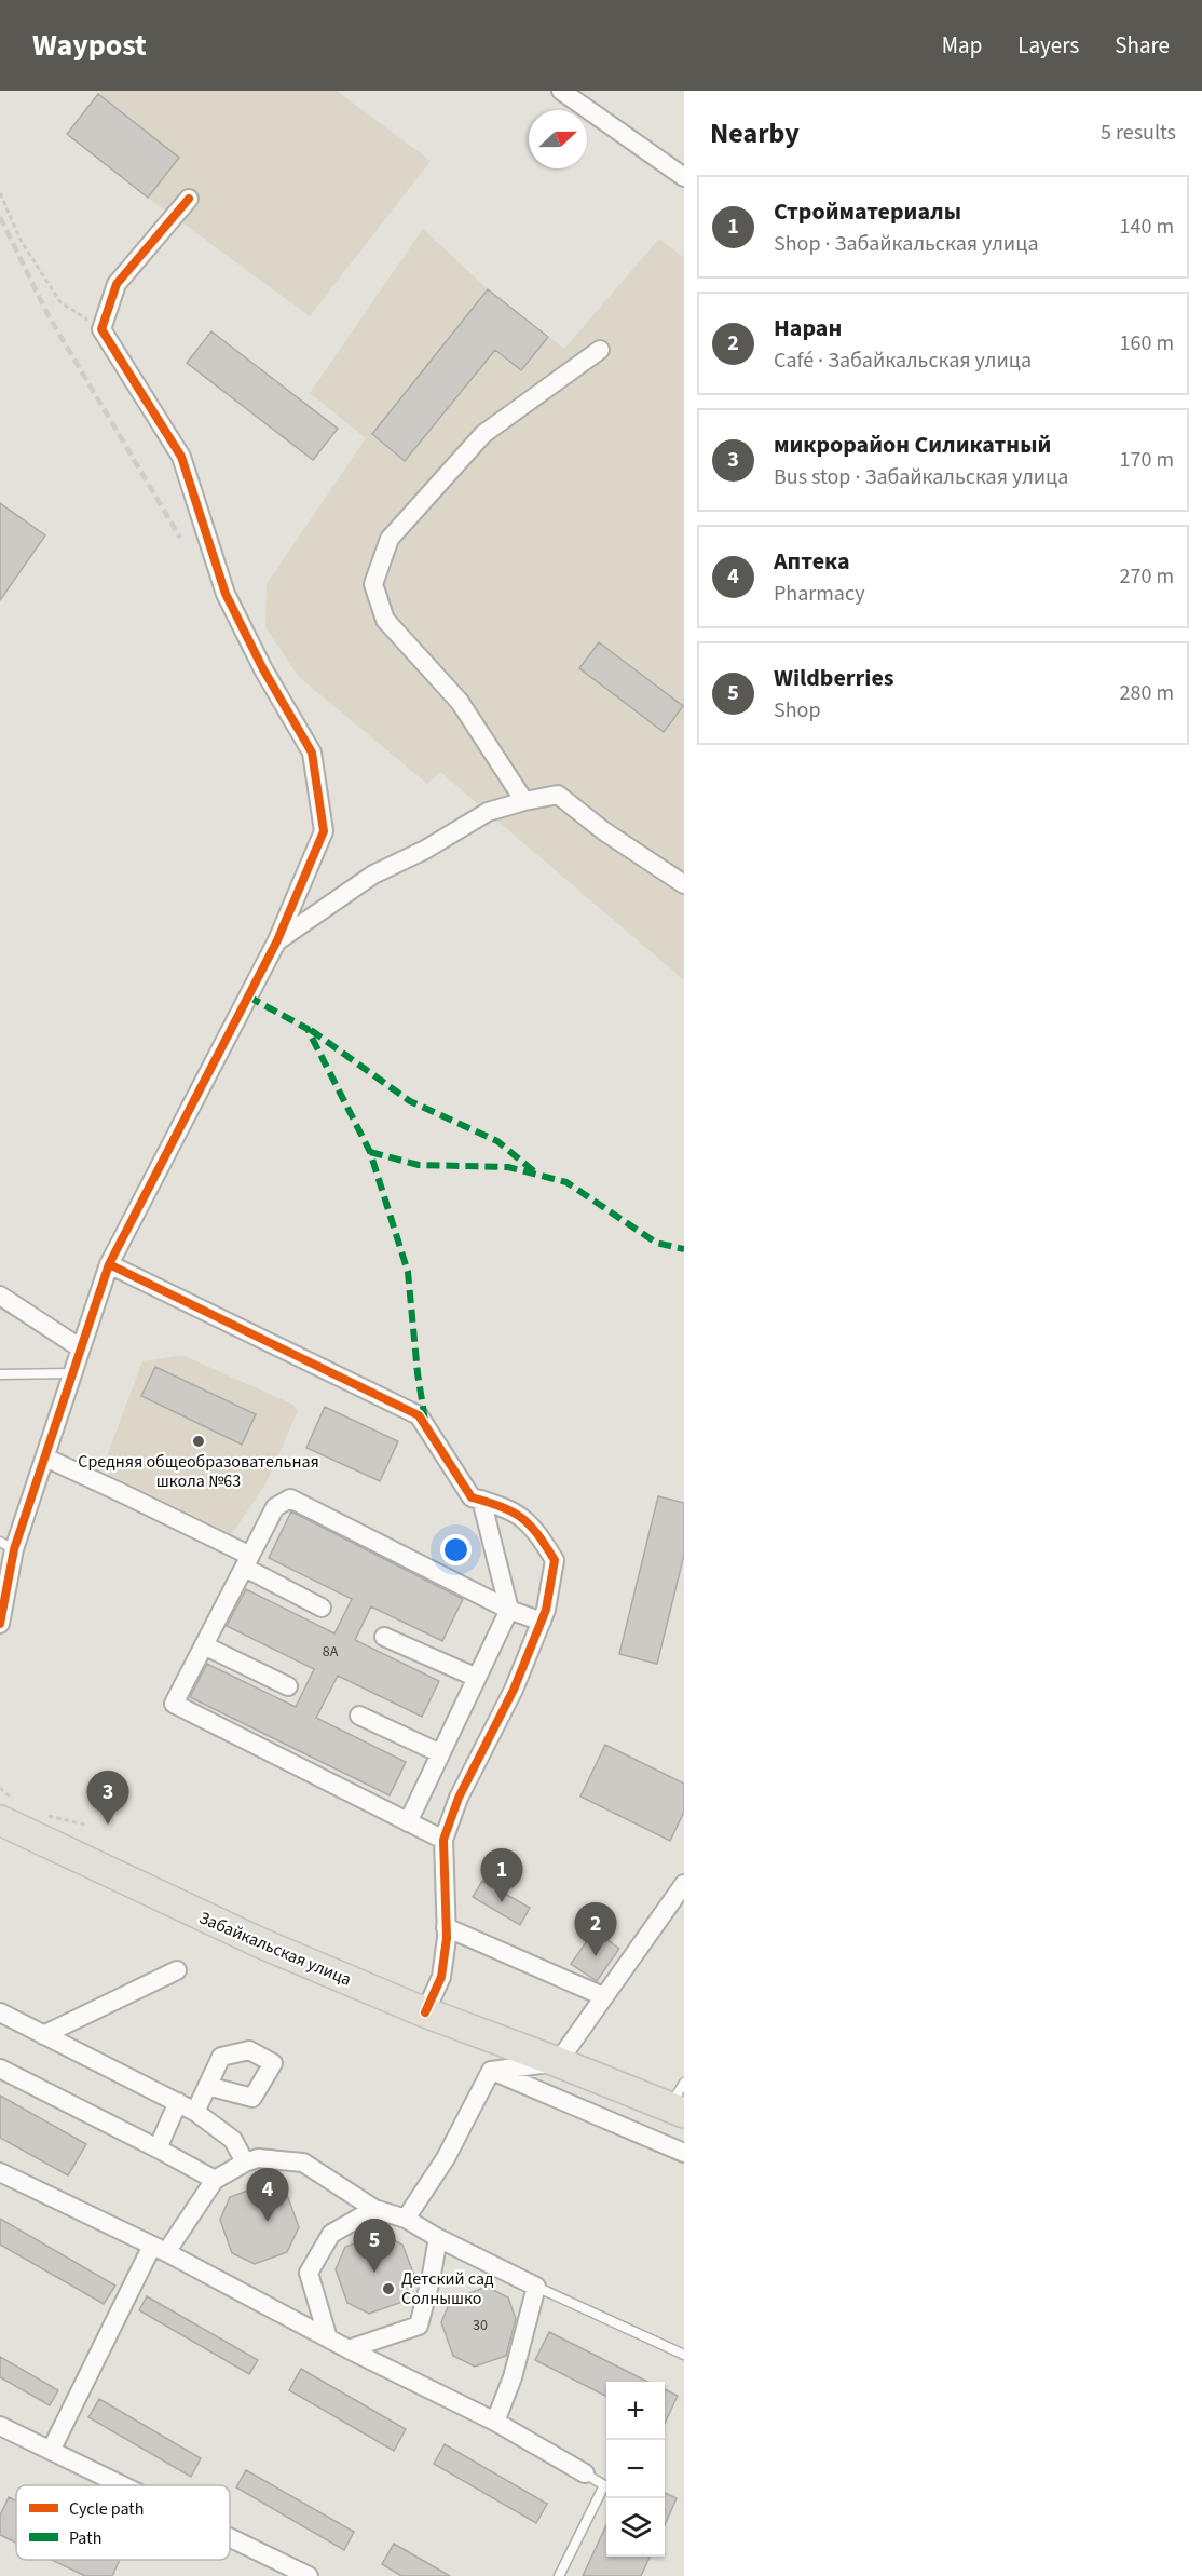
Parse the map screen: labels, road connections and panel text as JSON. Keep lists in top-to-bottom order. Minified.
{"streets":{"main road":["Забайкальская улица"]},"places":["Средняя общеобразовательная школа №63","Детский сад Солнышко"],"house_numbers":["8А","30"],"legend":["Cycle path","Path"],"north":"right","page":{"header":"Waypost","nav":["Map","Layers","Share"],"heading":["Nearby","5 results"],"list":[{"mark":"1","name":"Стройматериалы","note":"Shop · Забайкальская улица","value":"140 m"},{"mark":"2","name":"Наран","note":"Café · Забайкальская улица","value":"160 m"},{"mark":"3","name":"микрорайон Силикатный","note":"Bus stop · Забайкальская улица","value":"170 m"},{"mark":"4","name":"Аптека","note":"Pharmacy","value":"270 m"},{"mark":"5","name":"Wildberries","note":"Shop","value":"280 m"}],"pins":["3","1","2","4","5"],"map_buttons":["+","−"]}}
